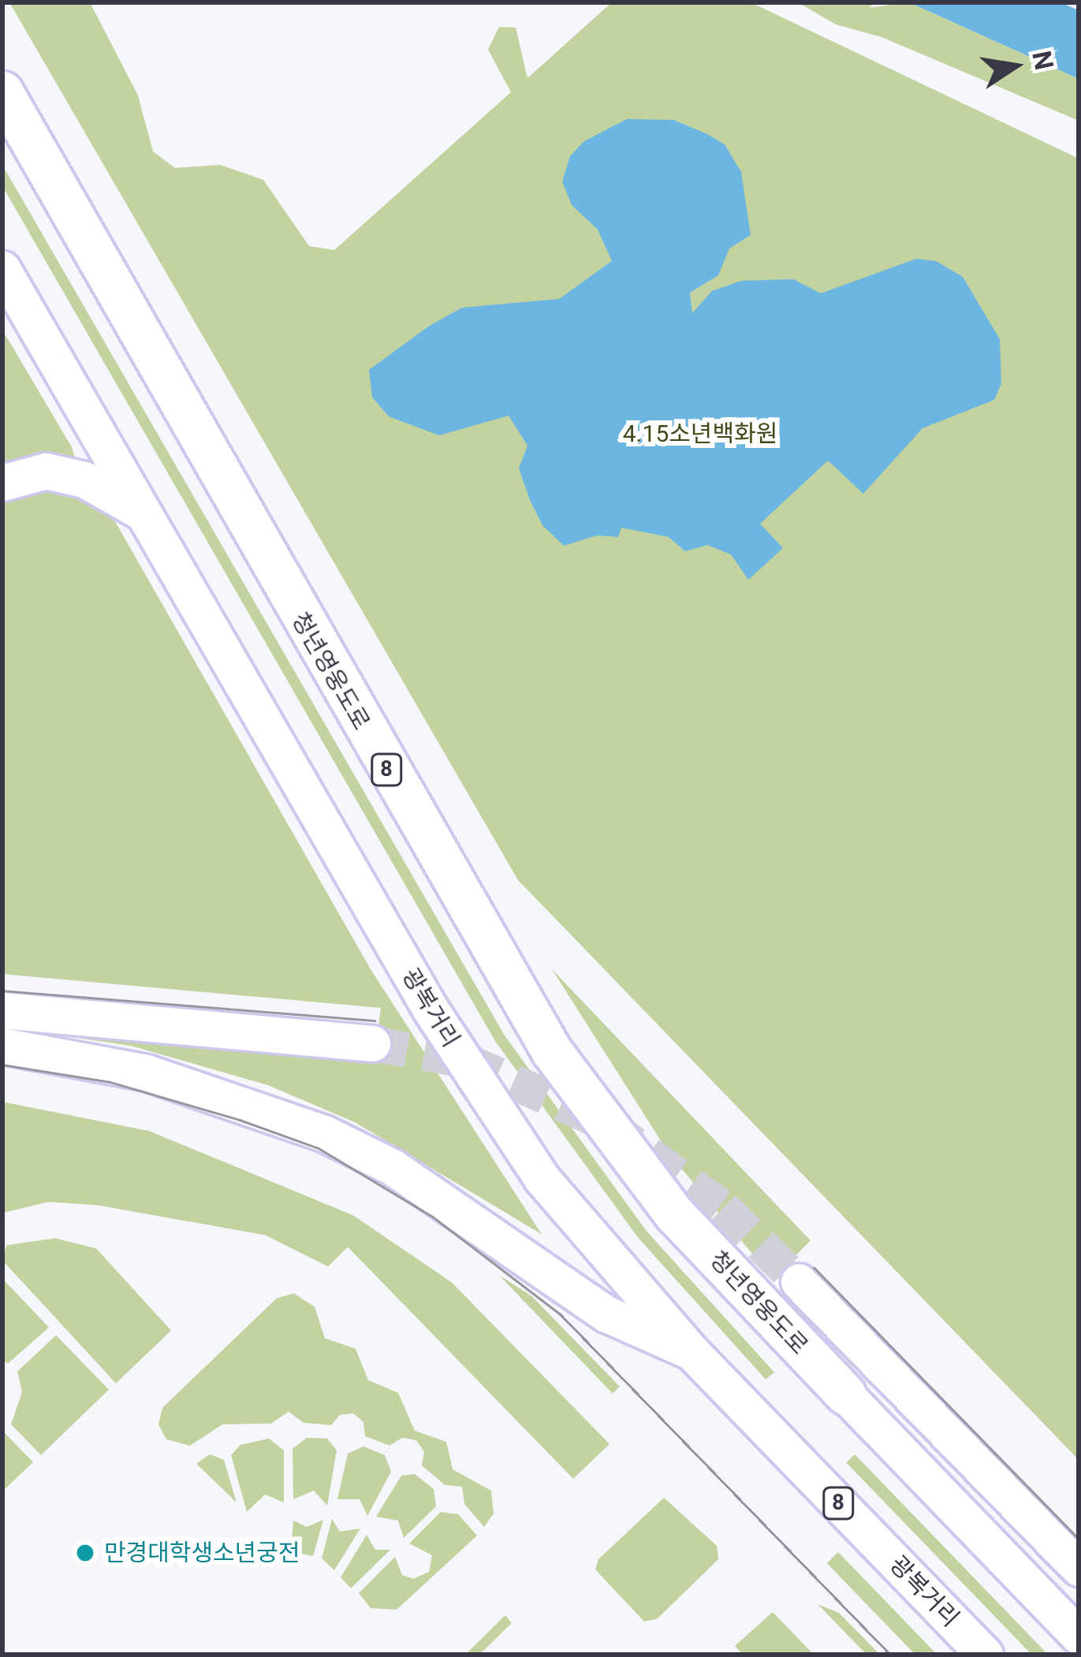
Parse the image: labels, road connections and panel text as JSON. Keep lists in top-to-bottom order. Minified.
{"streets":{"highway":["청년영웅도로","8"],"main road":["광복거리"]},"crossings":[["청년영웅도로","8"]],"parks":["4.15소년백화원"],"places":["만경대학생소년궁전"],"north":"right"}
